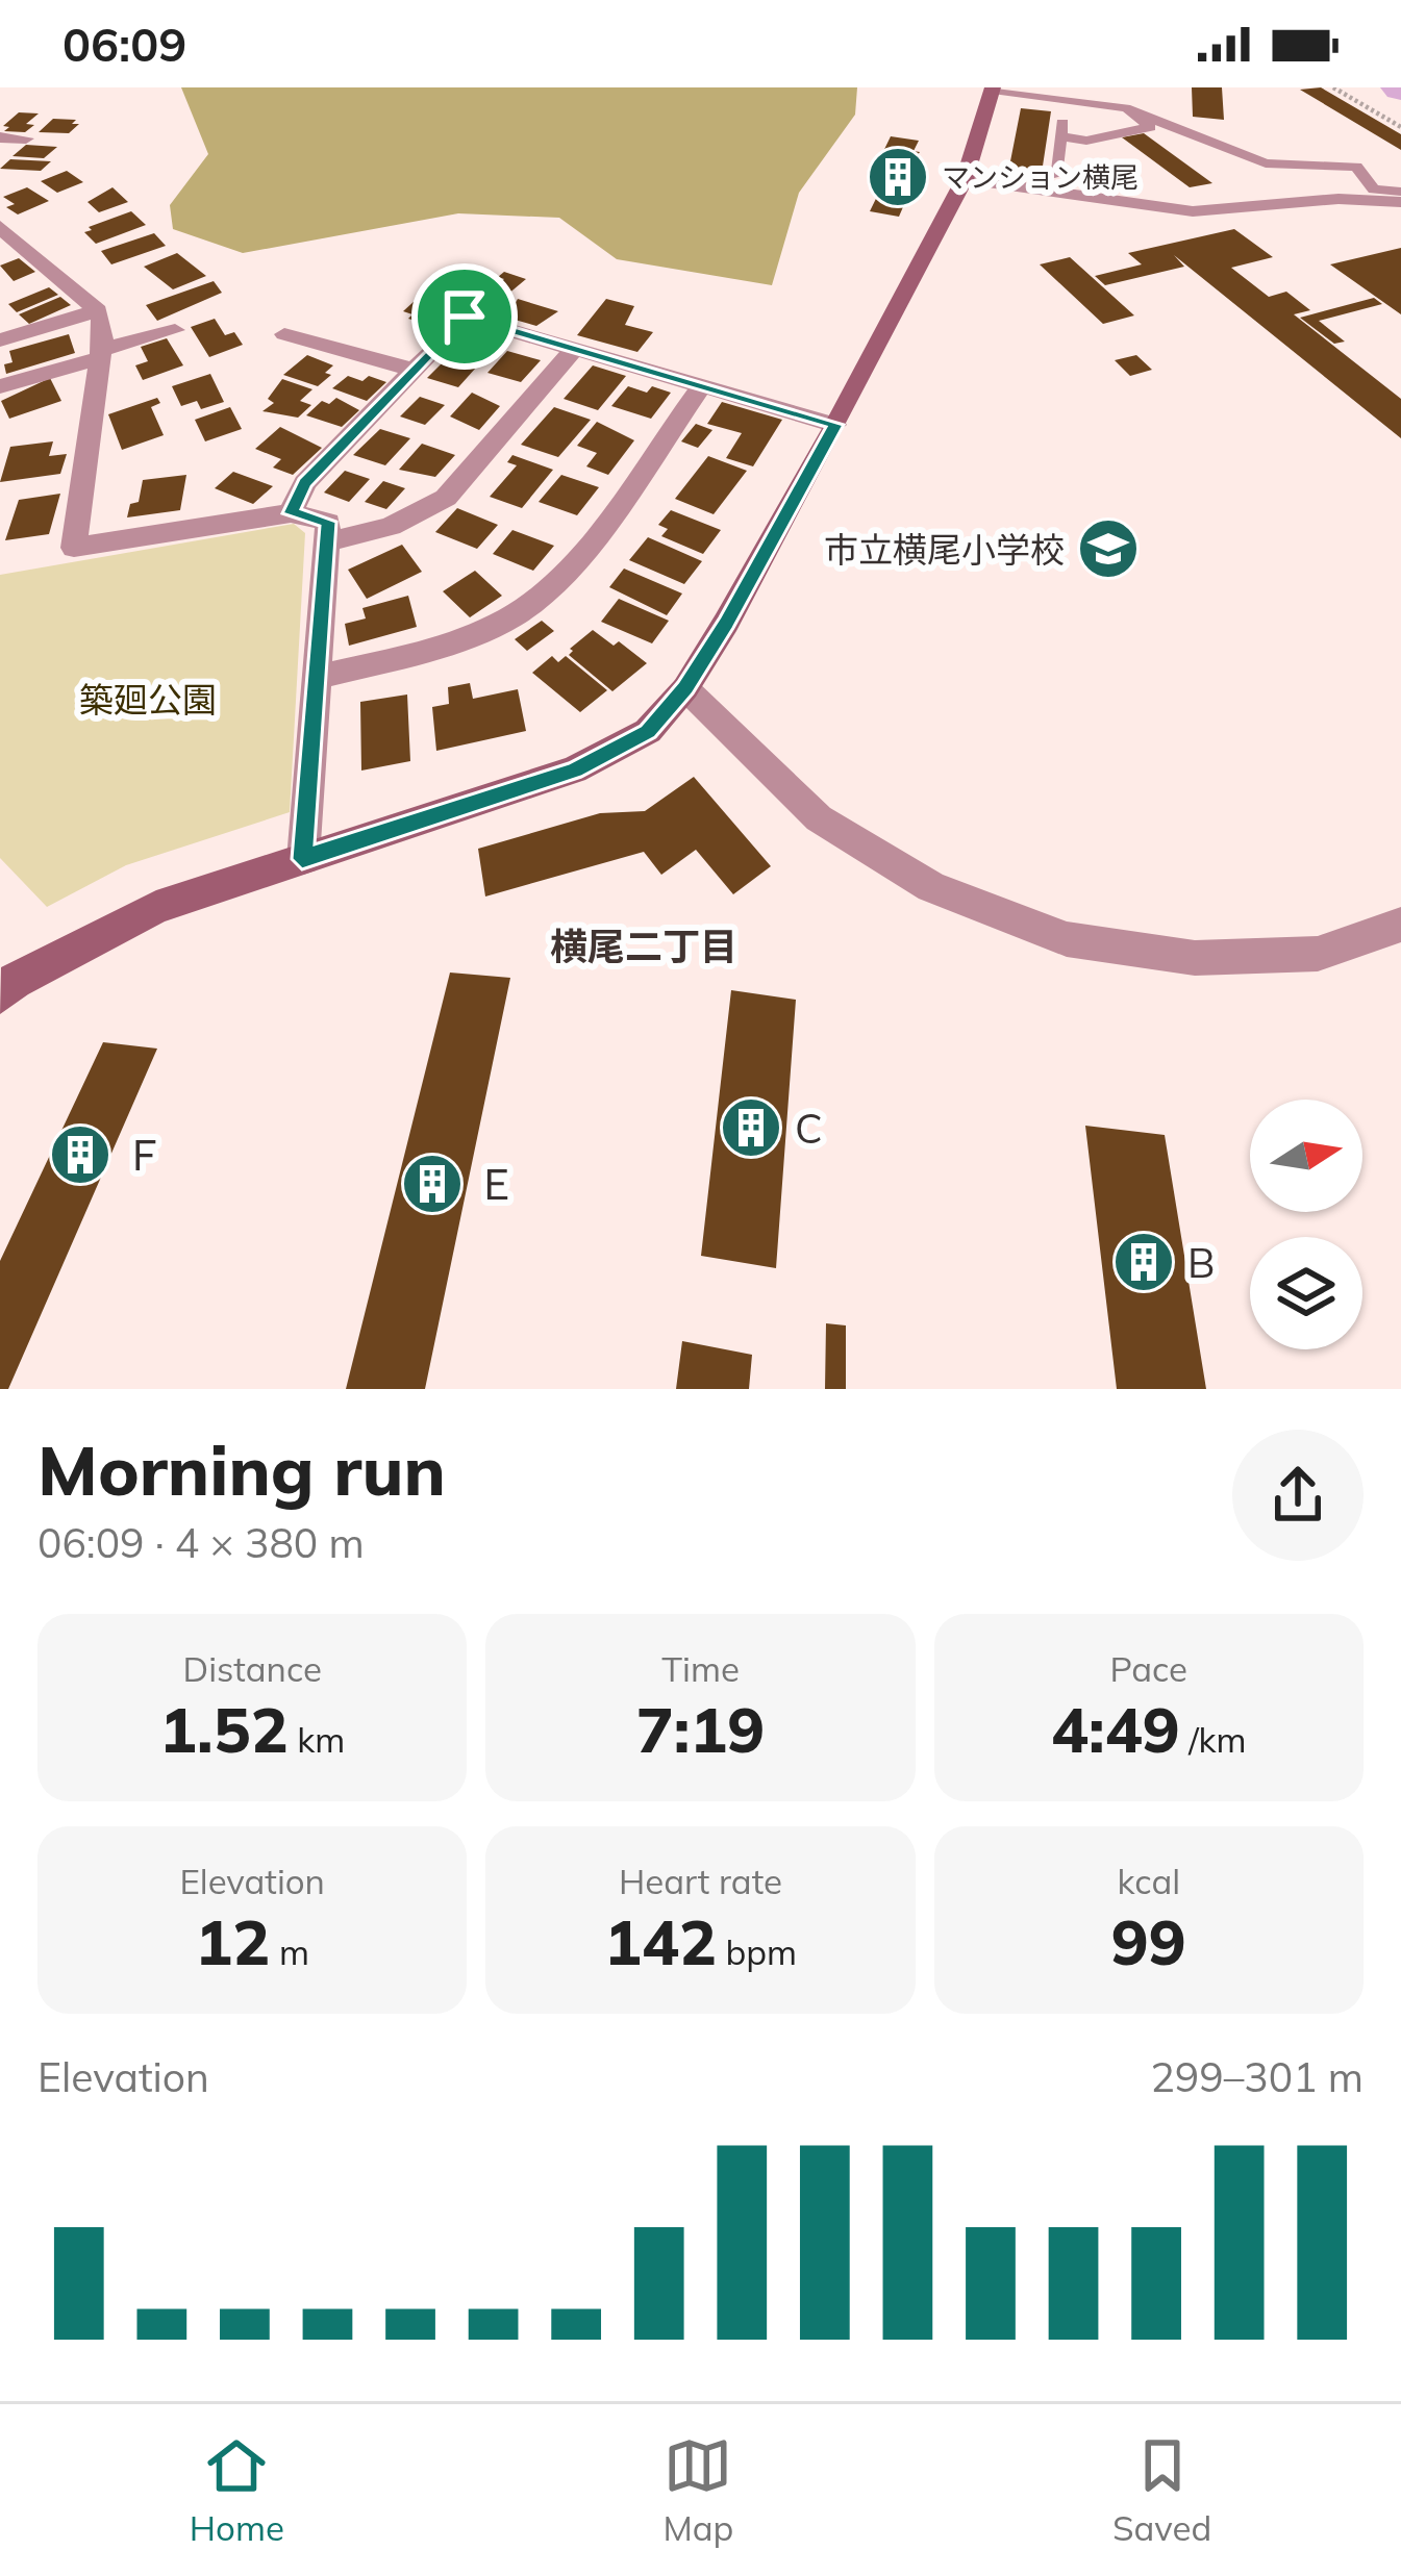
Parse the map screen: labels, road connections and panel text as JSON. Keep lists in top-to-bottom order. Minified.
{"districts":["横尾二丁目"],"parks":["築廻公園"],"places":{"building":["マンション横尾","C","Ｆ","Ｅ","B"],"school or university":["市立横尾小学校"]},"north":"right","page":{"status":"06:09","heading":["Morning run","06:09 · 4 × 380 m"],"stats":[["Distance","1.52 km"],["Time","7:19"],["Pace","4:49 /km"],["Elevation","12 m"],["Heart rate","142 bpm"],["kcal","99"]],"chart":["Elevation","299–301 m"],"tabs":["Home","Map","Saved"]}}
